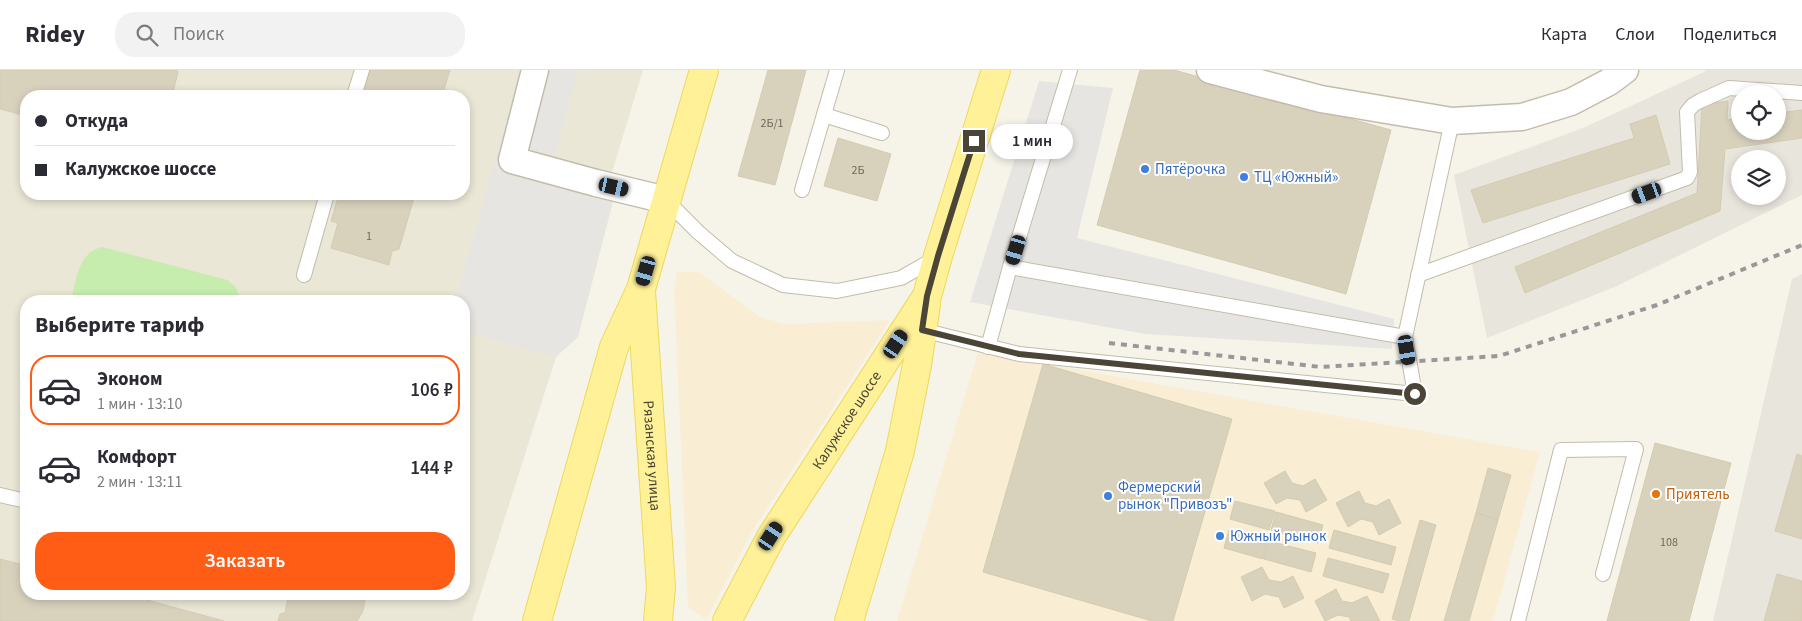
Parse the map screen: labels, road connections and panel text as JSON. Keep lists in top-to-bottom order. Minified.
{"streets":{"main road":["Калужское шоссе","Рязанская улица"]},"places":["Пятёрочка","ТЦ «Южный»","Приятель","Фермерский рынок \"Привозъ\"","Южный рынок"],"house_numbers":["2Б/1","2Б","1","108"],"page":{"header":"Ridey","search":"Поиск","nav":["Карта","Слои","Поделиться"],"banner":["Откуда","Калужское шоссе"],"bubble":"1 мин","heading":"Выберите тариф","list":[{"name":"Эконом","note":"1 мин · 13:10","value":"106 ₽"},{"name":"Комфорт","note":"2 мин · 13:11","value":"144 ₽"}],"buttons":"Заказать"}}
